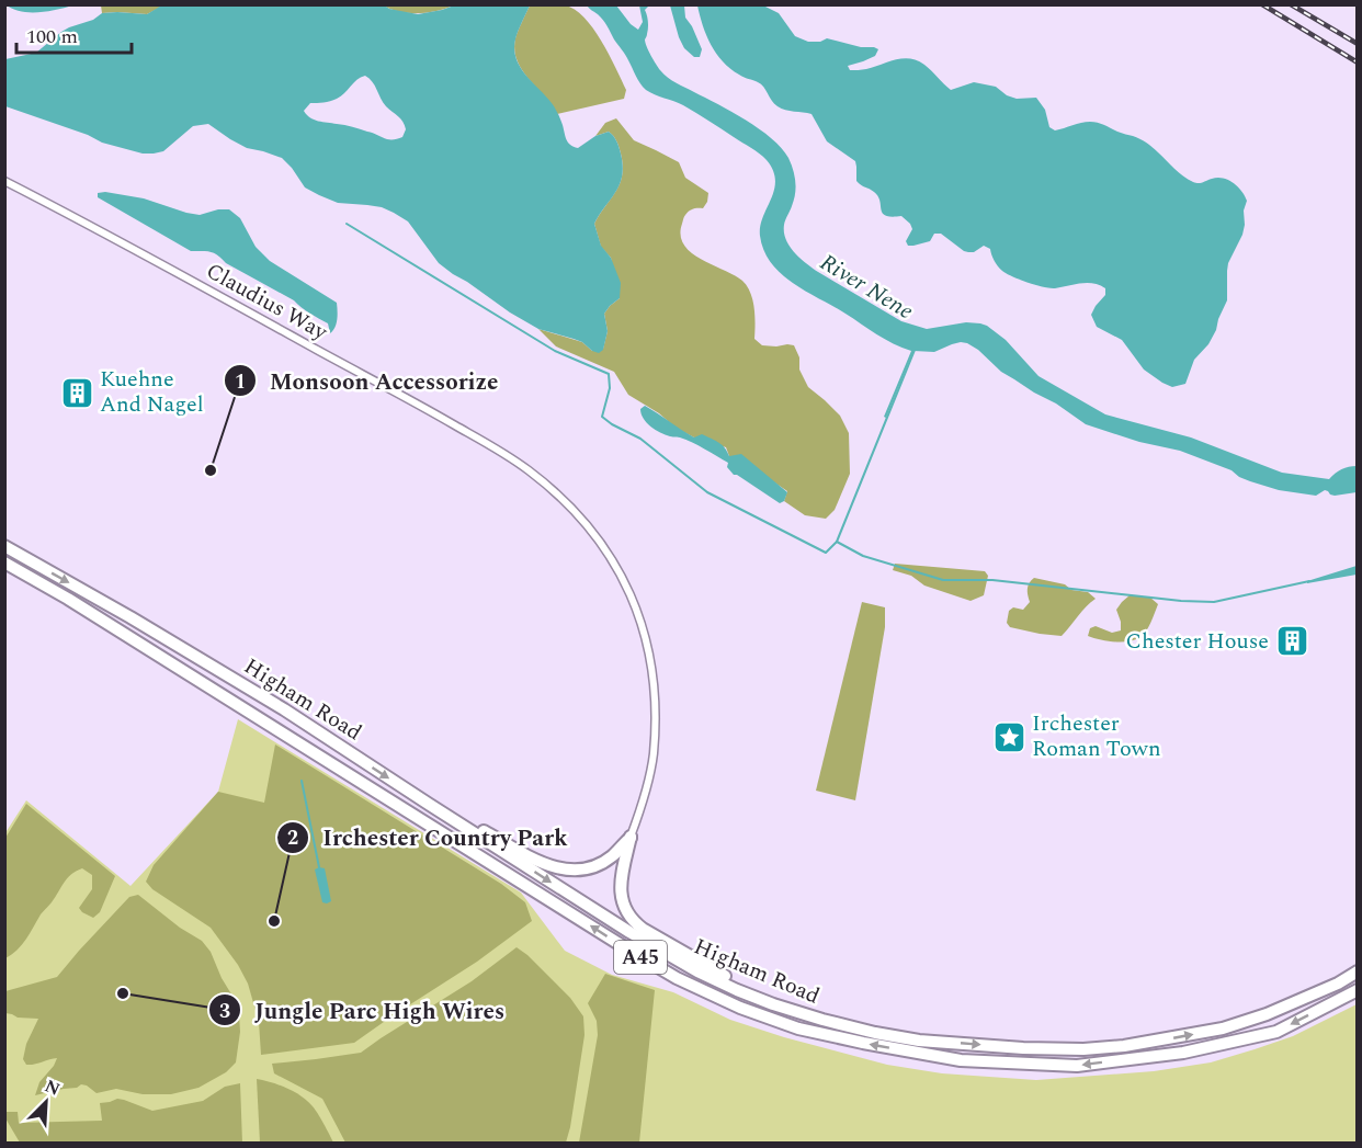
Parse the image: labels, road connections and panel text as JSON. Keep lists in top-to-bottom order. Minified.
{"streets":{"highway":["Higham Road","A45"],"street":["Claudius Way"]},"water":["River Nene"],"places":{"building":["Kuehne And Nagel","Chester House"],"other":["Monsoon Accessorize","Irchester Country Park","Jungle Parc High Wires"],"place":["Irchester Roman Town"]},"scale_bar":"100 m","north":"top right"}
